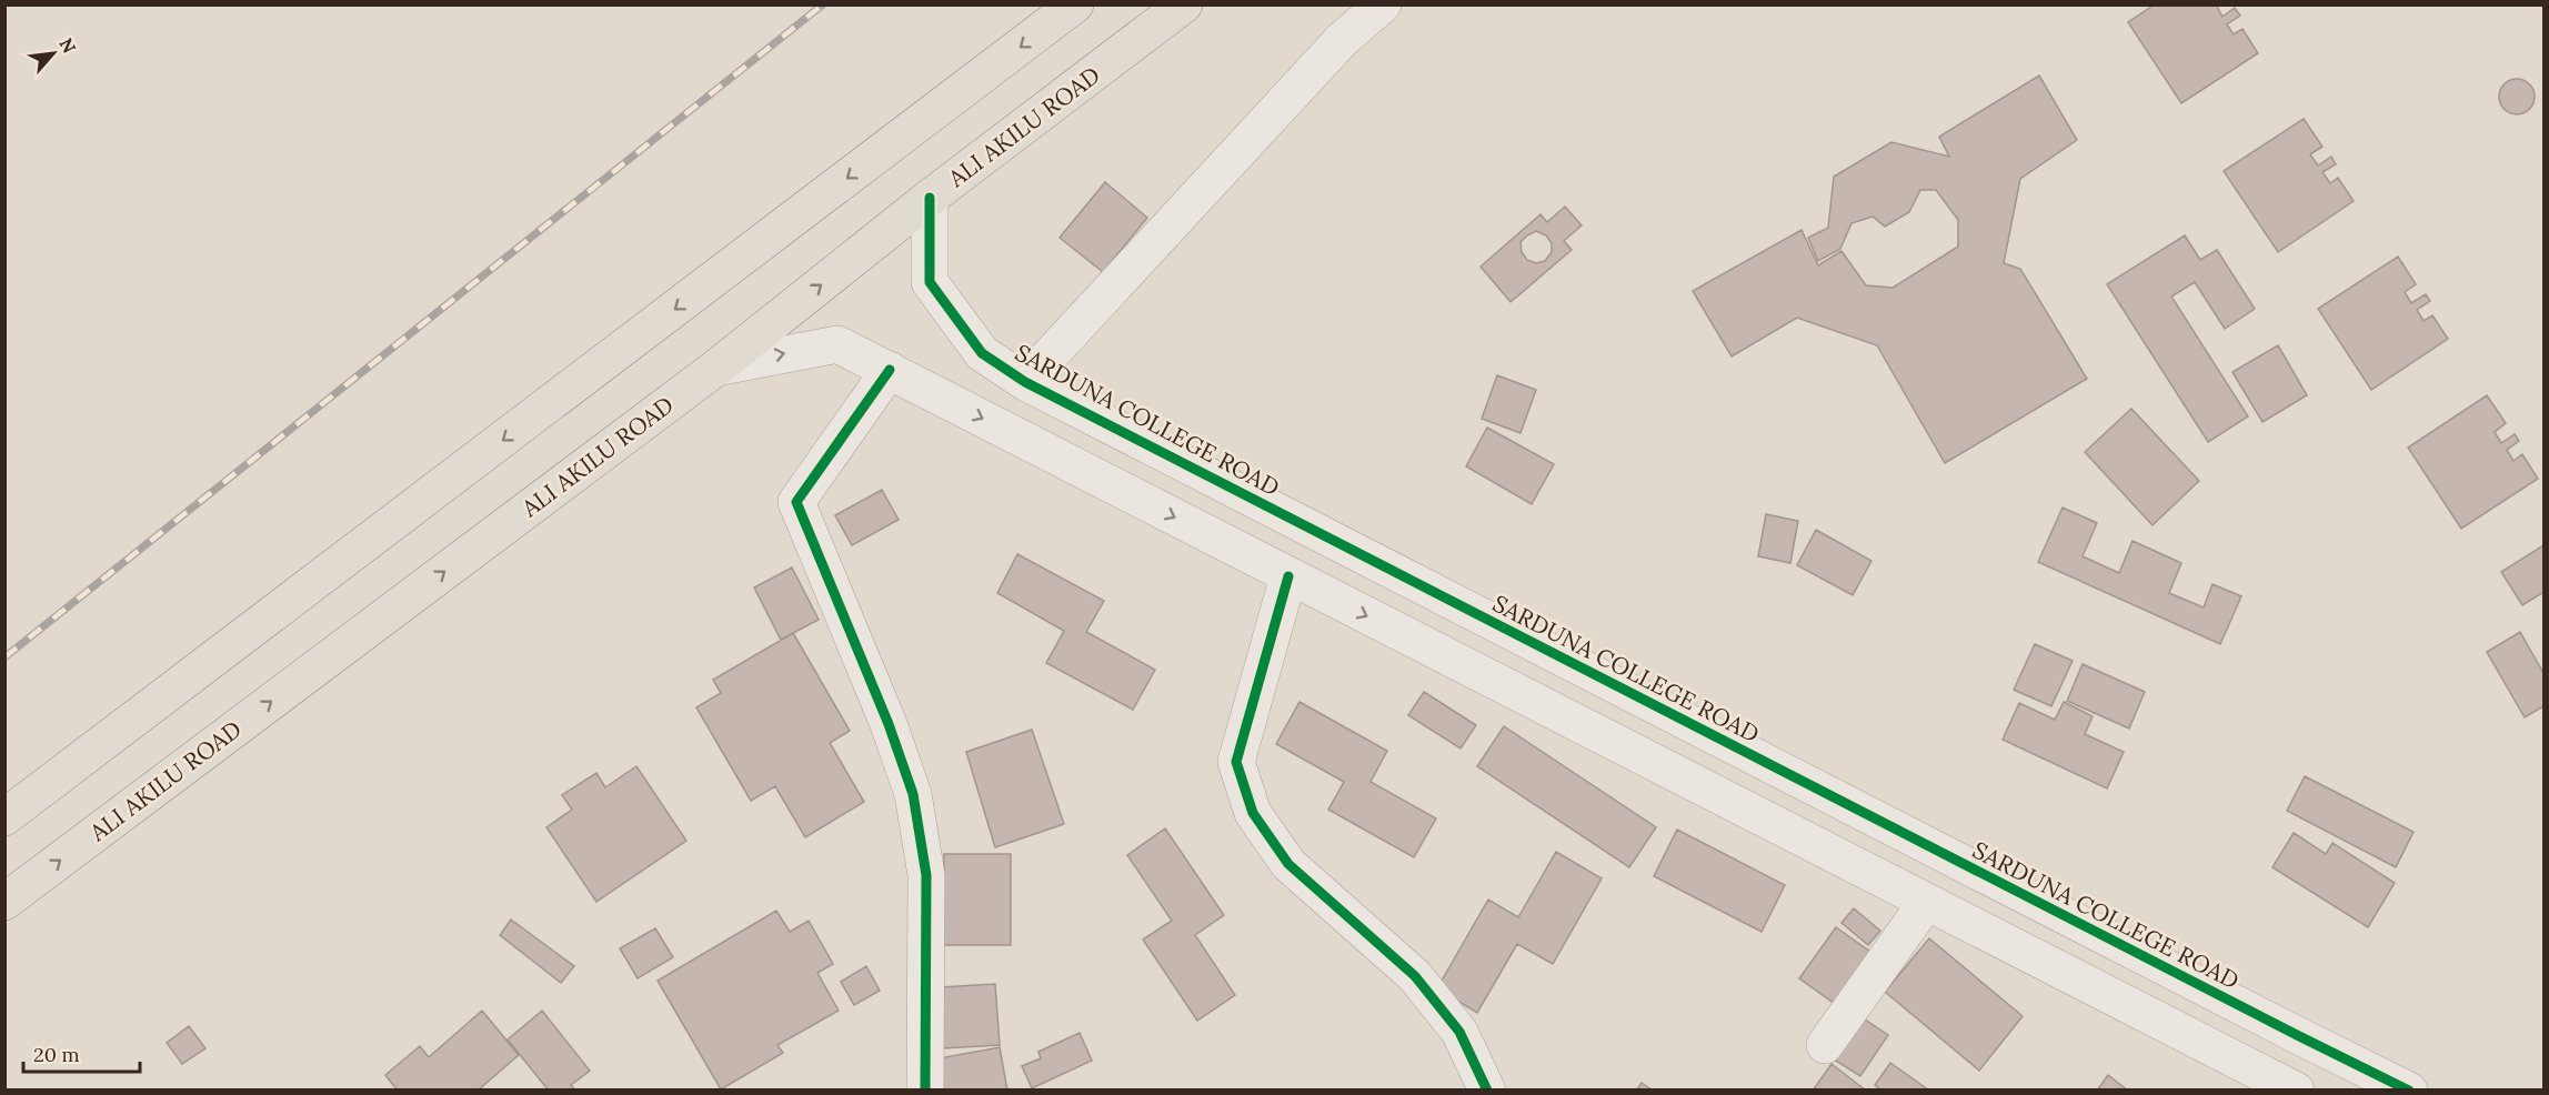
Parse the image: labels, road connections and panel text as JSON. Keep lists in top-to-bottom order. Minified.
{"streets":{"main road":["ALI AKILU ROAD"],"street":["SARDUNA COLLEGE ROAD"]},"crossings":[["ALI AKILU ROAD","SARDUNA COLLEGE ROAD"]],"scale_bar":"20 m","north":"top right"}
